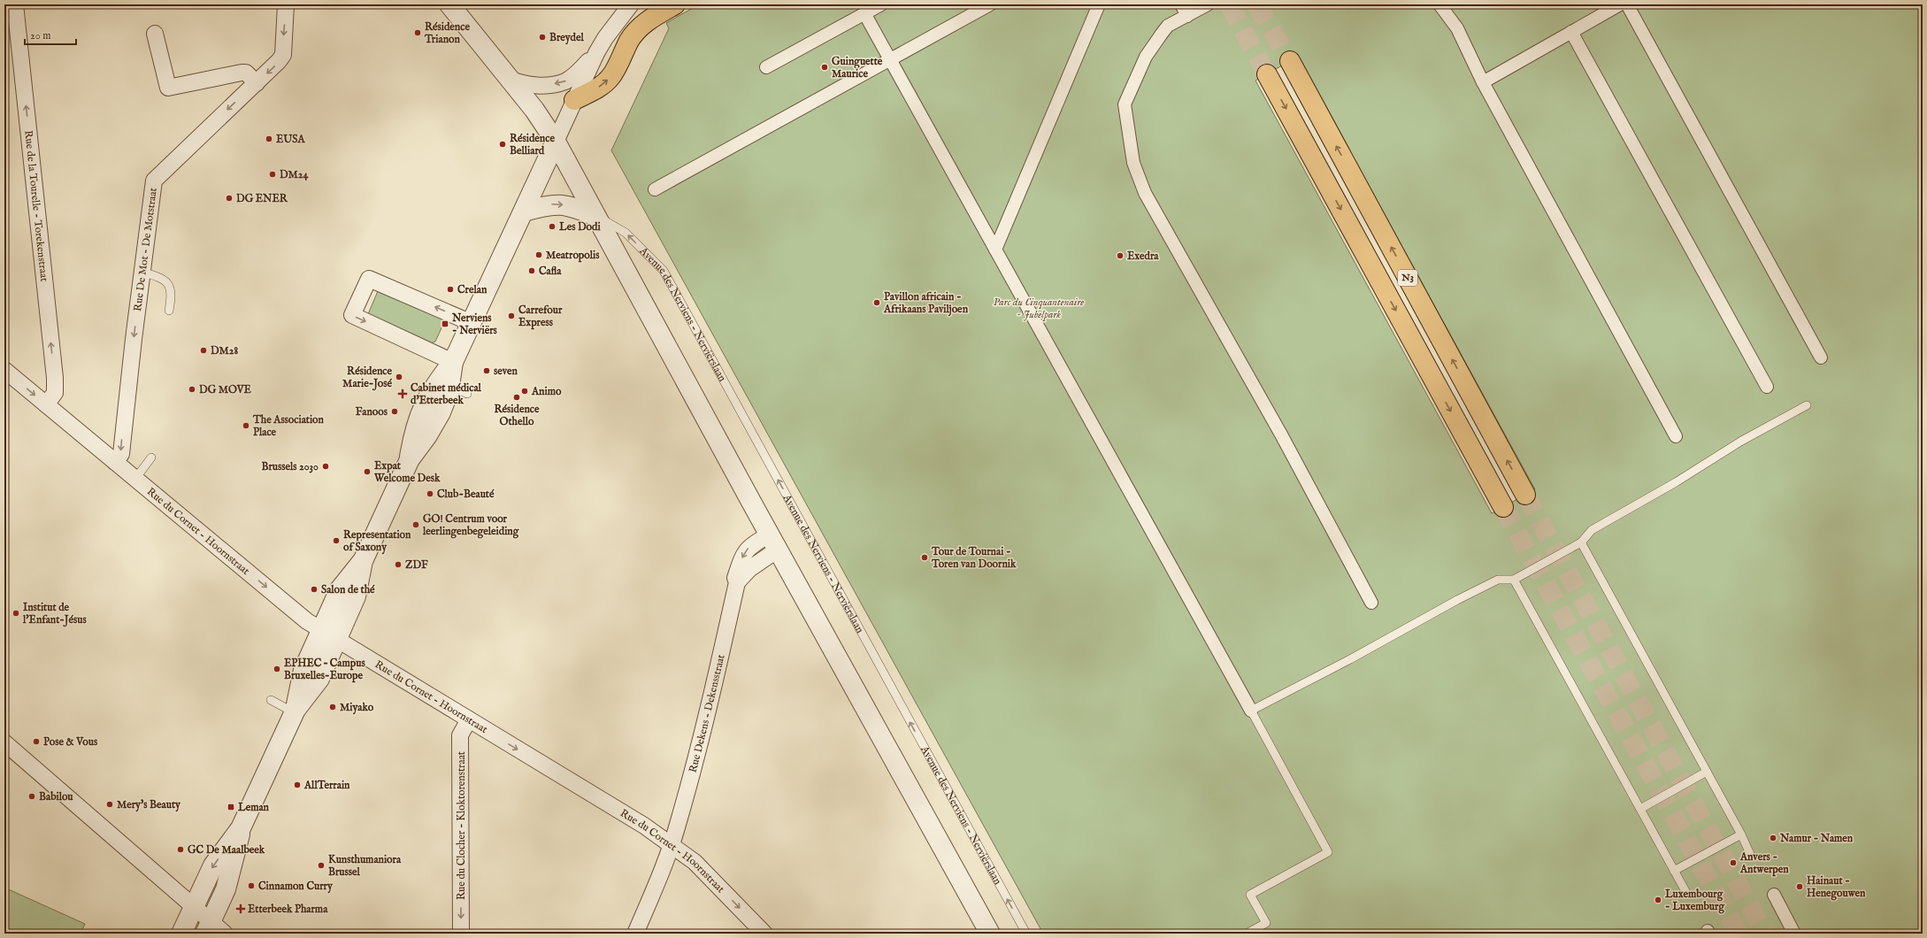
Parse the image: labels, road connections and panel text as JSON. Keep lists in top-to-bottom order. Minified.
{"streets":{"highway":["N3"],"street":["Rue de la Tourelle - Torekenstraat","Rue De Mot - De Motstraat","Rue du Cornet - Hoornstraat","Rue Dekens - Dekensstraat","Rue du Clocher - Kloktorenstraat"],"lane":["Avenue des Nerviens - Nerviërslaan"]},"crossings":[["Rue de la Tourelle - Torekenstraat","Rue du Cornet - Hoornstraat"],["Rue De Mot - De Motstraat","Rue du Cornet - Hoornstraat"],["Rue du Cornet - Hoornstraat","Rue Dekens - Dekensstraat"],["Rue du Cornet - Hoornstraat","Rue du Clocher - Kloktorenstraat"]],"one_way":["Rue de la Tourelle - Torekenstraat","Rue De Mot - De Motstraat","Avenue des Nerviens - Nerviërslaan","Rue du Cornet - Hoornstraat","Rue du Clocher - Kloktorenstraat"],"parks":["Parc du Cinquantenaire - Jubelpark"],"places":{"other":["Résidence Trianon","Breydel","Guinguette Maurice","EUSA","Résidence Belliard","DM24","DG ENER","Les Dodi","Meatropolis","Exedra","Cafla","Crelan","Pavillon africain - Afrikaans Paviljoen","Carrefour Express","DM28","seven","Résidence Marie-José","DG MOVE","Animo","Résidence Othello","Fanoos","The Association Place","Brussels 2030","Expat Welcome Desk","Club-Beauté","GO! Centrum voor leerlingenbegeleiding","Representation of Saxony","Tour de Tournai - Toren van Doornik","ZDF","Salon de thé","Institut de l'Enfant-Jésus","EPHEC – Campus Bruxelles-Europe","Miyako","Pose & Vous","AllTerrain","Babilou","Mery's Beauty","Namur - Namen","GC De Maalbeek","Anvers - Antwerpen","Kunsthumaniora Brussel","Cinnamon Curry","Hainaut - Henegouwen","Luxembourg - Luxemburg"],"transit":["Nerviens - Nerviërs","Leman"],"health":["Cabinet médical d'Etterbeek","Etterbeek Pharma"]},"scale_bar":"20 m"}
